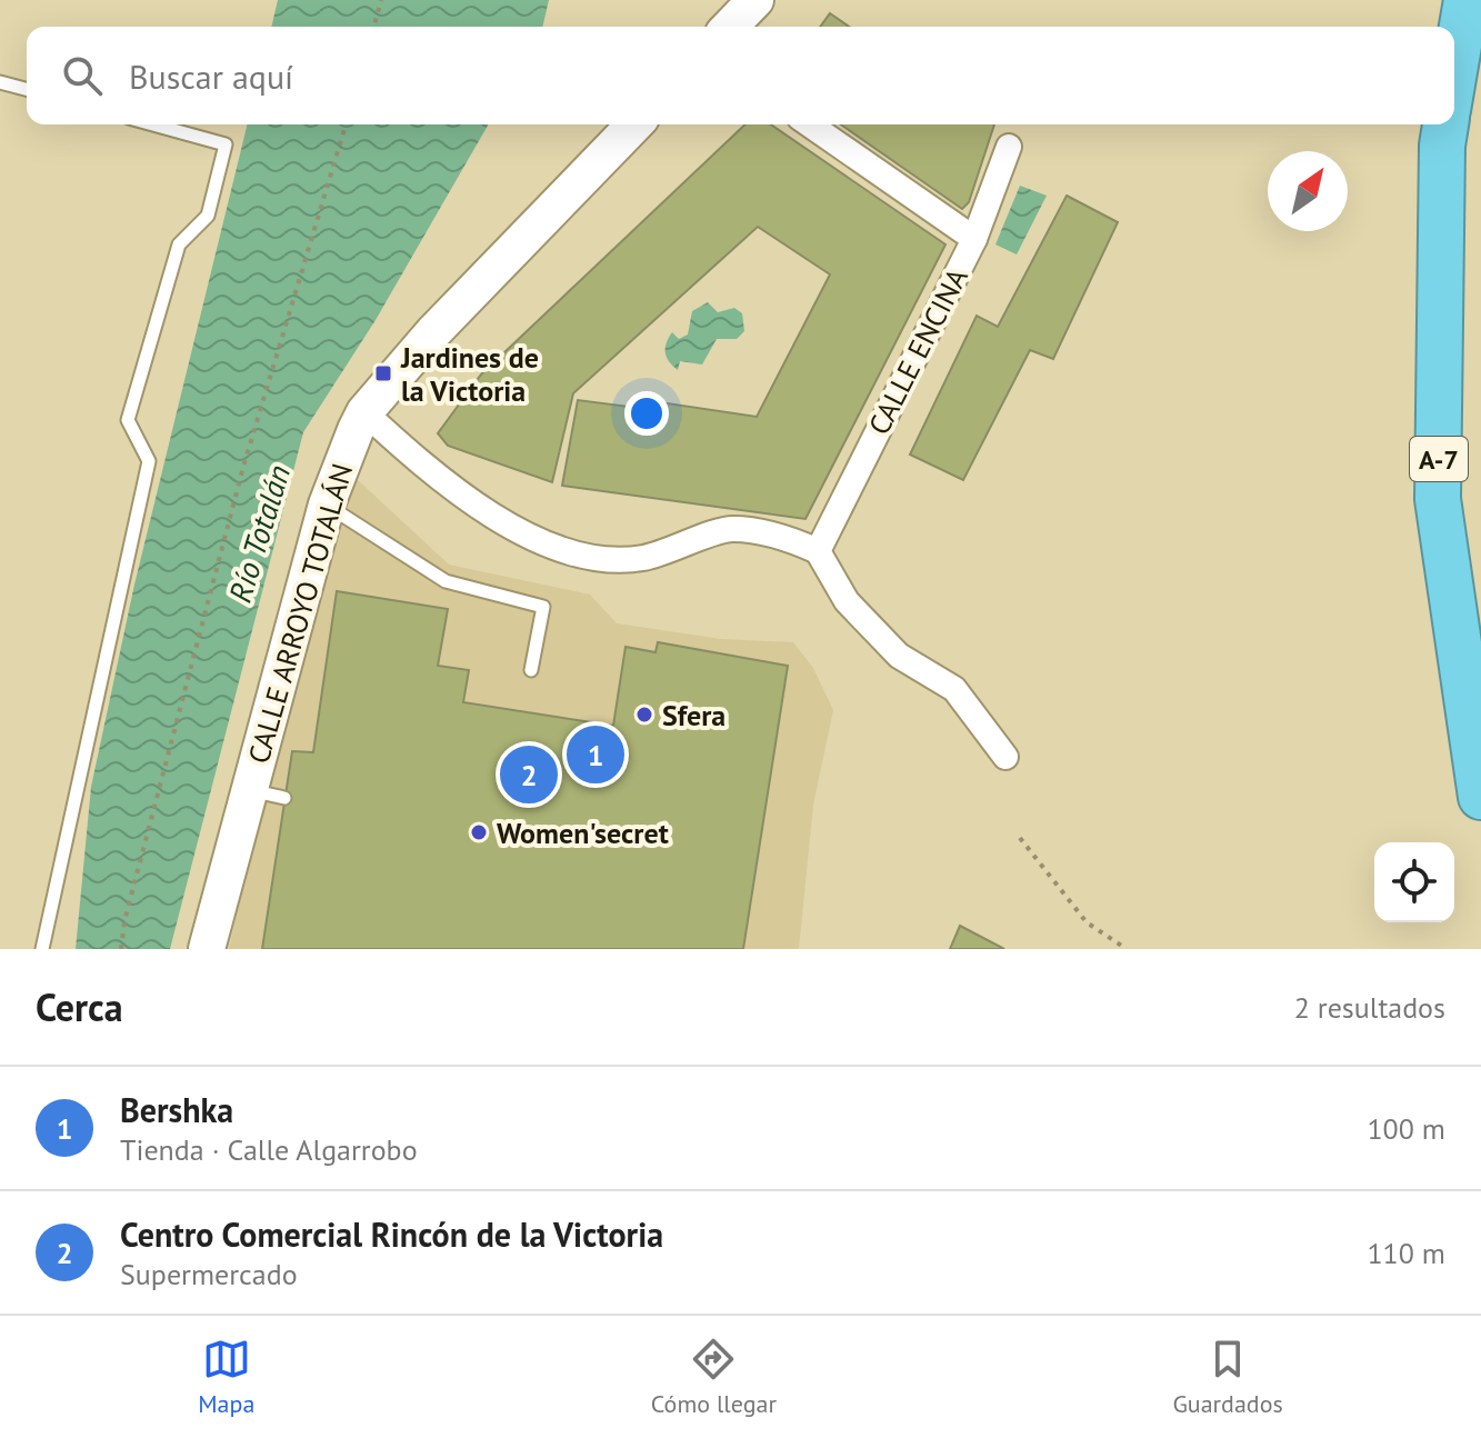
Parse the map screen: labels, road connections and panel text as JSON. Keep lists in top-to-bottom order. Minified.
{"streets":{"highway":["A-7"],"street":["CALLE ENCINA","CALLE ARROYO TOTALÁN"]},"water":["Río Totalán"],"places":{"transit":["Jardines de la Victoria"],"other":["Sfera","Women'secret"]},"north":"top right","page":{"search":"Buscar aquí","pins":["1","2"],"heading":["Cerca","2 resultados"],"list":[{"mark":"1","name":"Bershka","note":"Tienda · Calle Algarrobo","value":"100 m"},{"mark":"2","name":"Centro Comercial Rincón de la Victoria","note":"Supermercado","value":"110 m"}],"nav":["Mapa","Cómo llegar","Guardados"]}}
